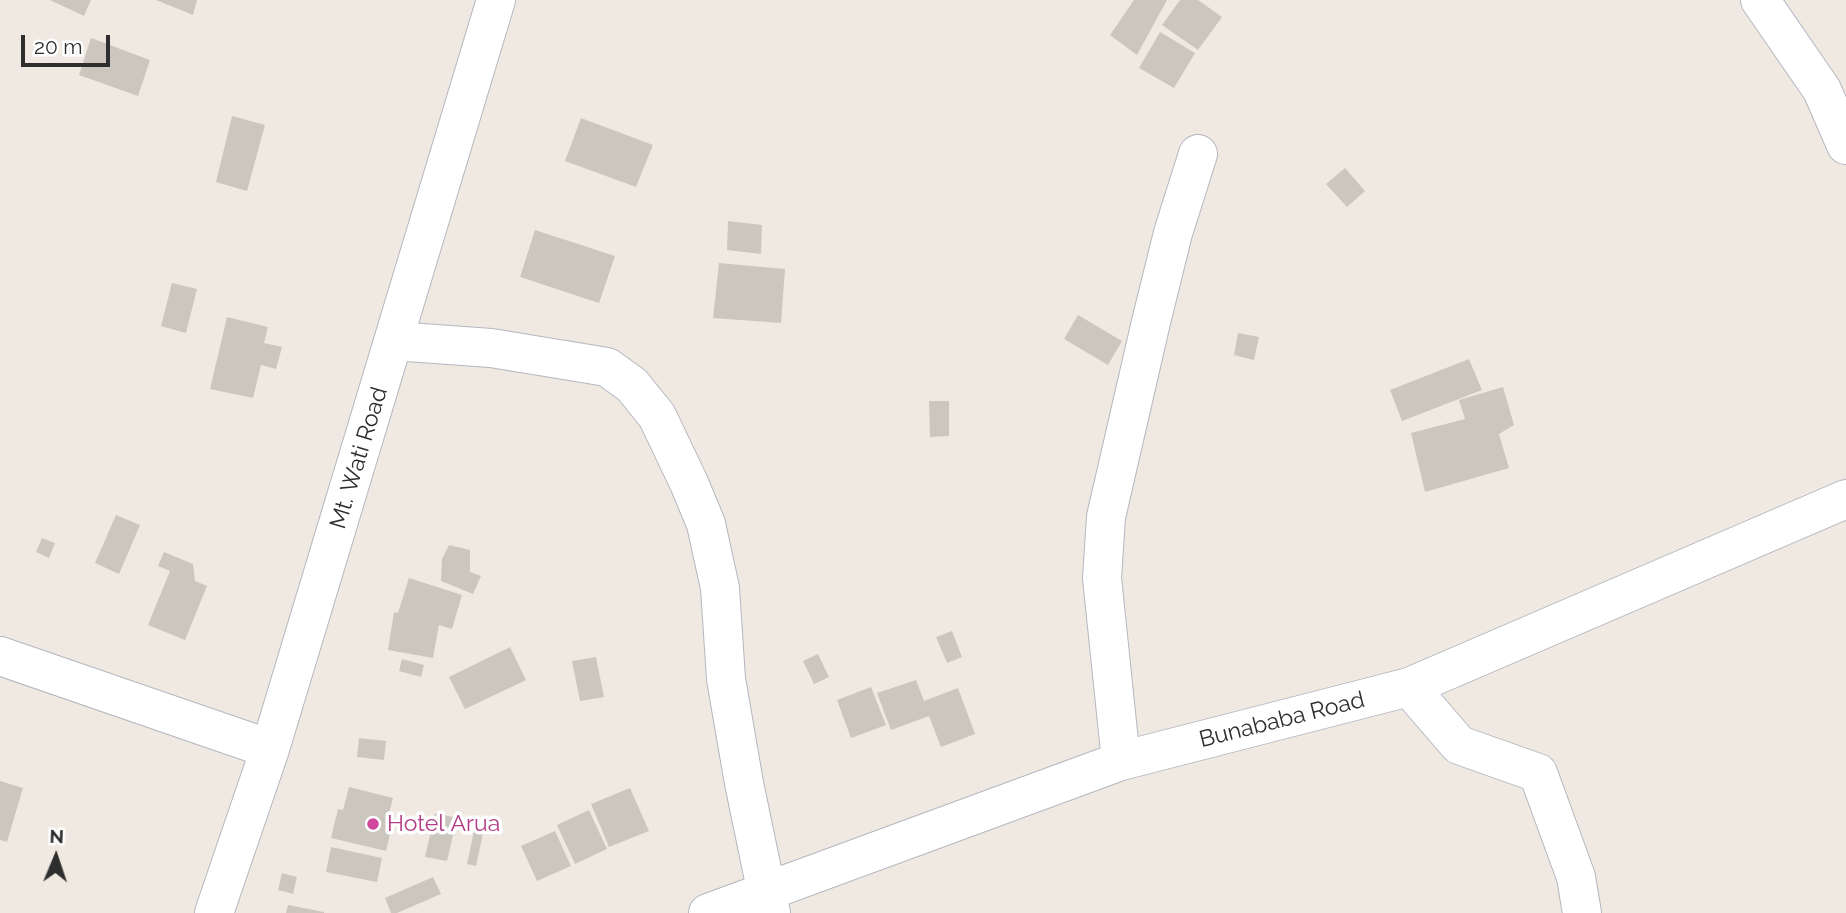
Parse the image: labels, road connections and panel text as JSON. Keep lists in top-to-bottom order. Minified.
{"streets":{"street":["Mt. Wati Road","Bunababa Road"]},"places":["Hotel Arua"],"scale_bar":"20 m","north":"top"}
